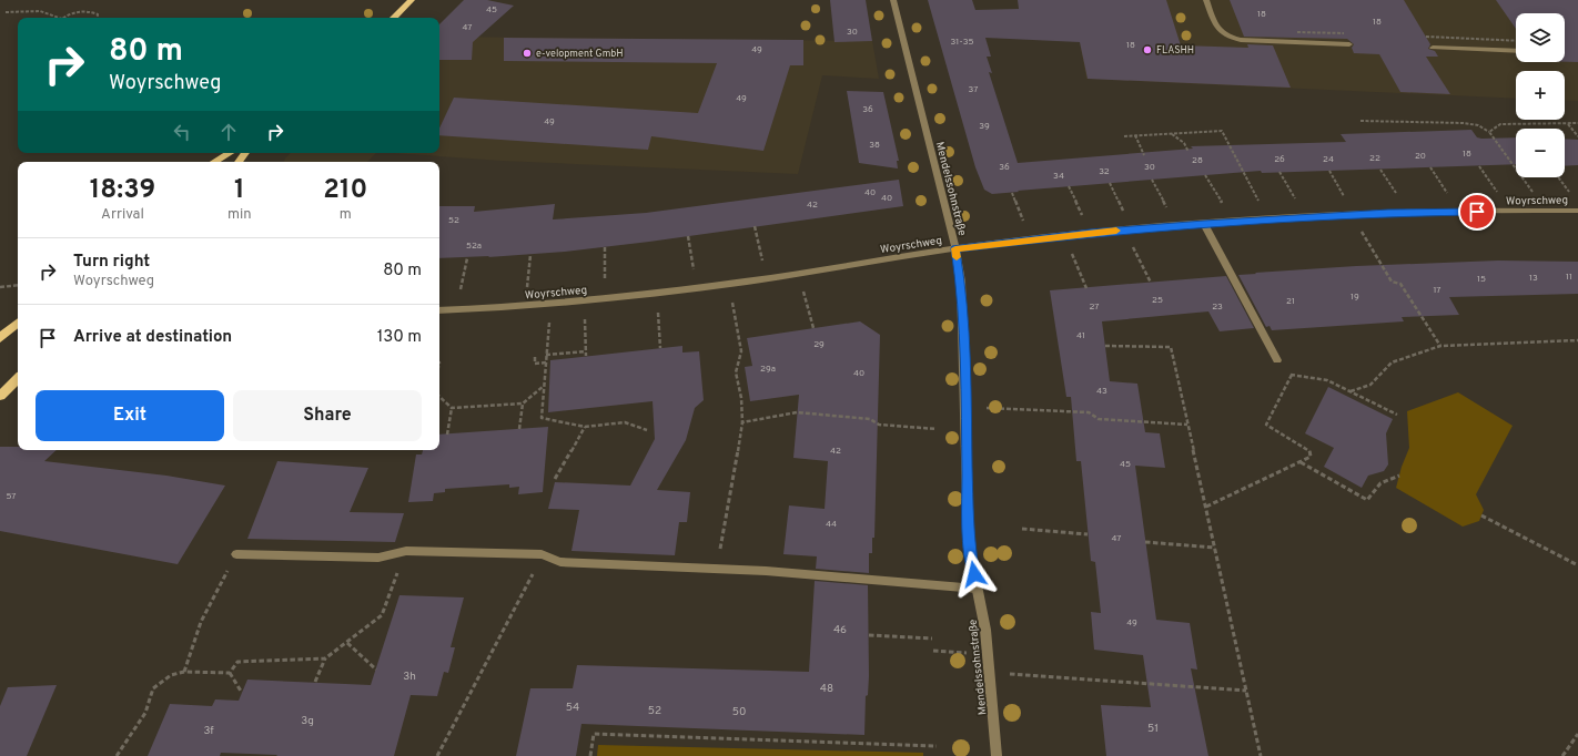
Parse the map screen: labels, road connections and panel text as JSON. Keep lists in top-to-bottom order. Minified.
{"streets":{"street":["Mendelssohnstraße","Woyrschweg"]},"crossings":[["Mendelssohnstraße","Woyrschweg"]],"places":["FLASHH","e-velopment GmbH"],"house_numbers":["45","18","18","47","30","31-35","18","49","37","49","36","49","39","38","18","20","22","26","24","28","36","30","32","34","40","40","42","52","52a","11","13","15","17","19","25","21","27","23","41","29","29a","40","43","42","45","57","44","47","49","46","3h","48","54","52","50","3g","51","3f"],"page":{"map_buttons":["+","−"],"turn":["80 m","Woyrschweg"],"eta":["18:39","Arrival","1","min","210","m"],"list":[{"name":"Turn right","note":"Woyrschweg","value":"80 m"},{"name":"Arrive at destination","value":"130 m"}],"buttons":["Exit","Share"]}}
